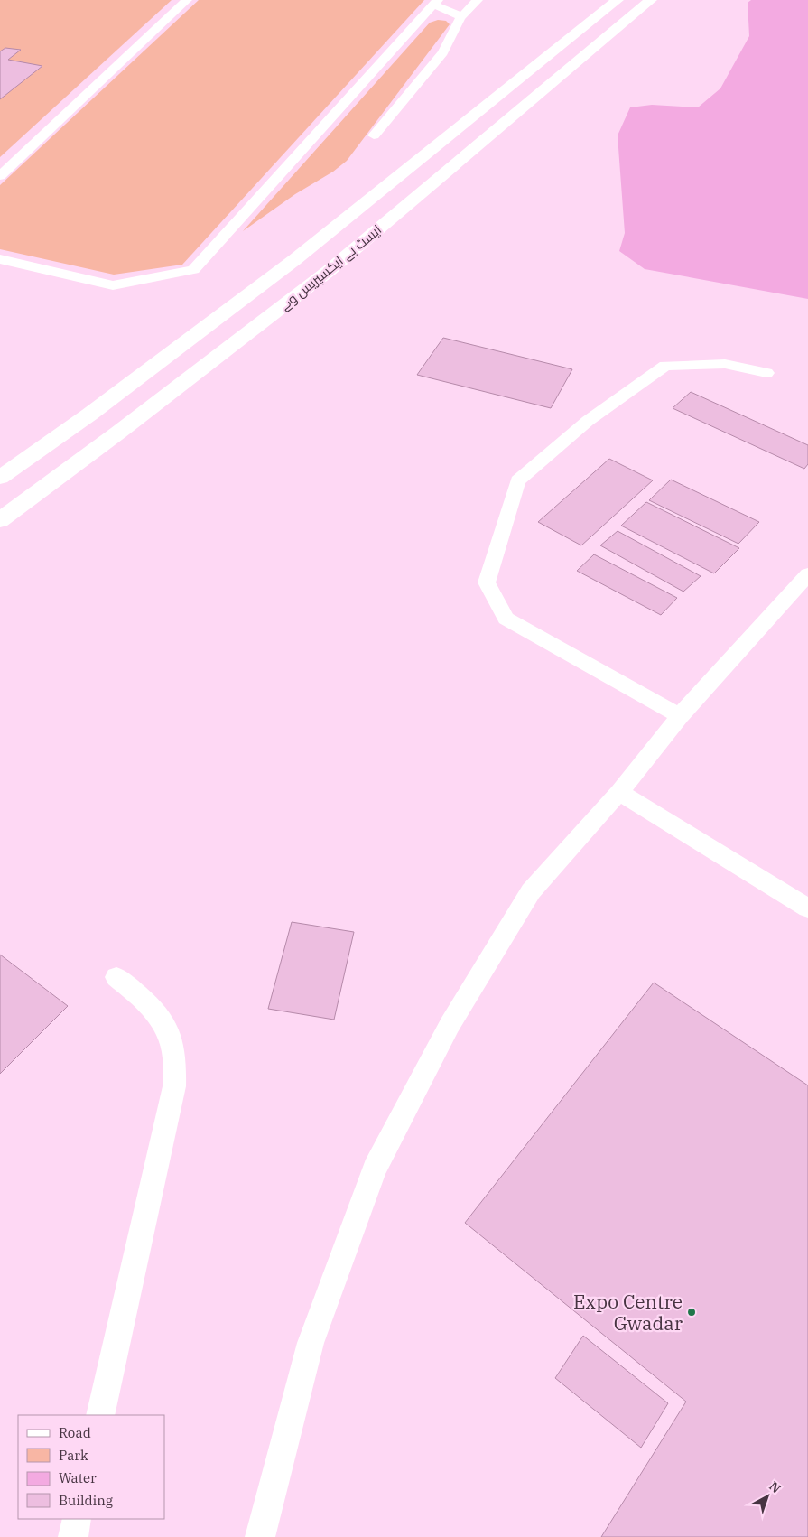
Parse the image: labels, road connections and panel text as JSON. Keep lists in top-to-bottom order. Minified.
{"streets":{"main road":["ایسٹ بے ایکسپریس وے"]},"places":["Expo Centre Gwadar"],"legend":["Road","Park","Water","Building"],"north":"top right"}
